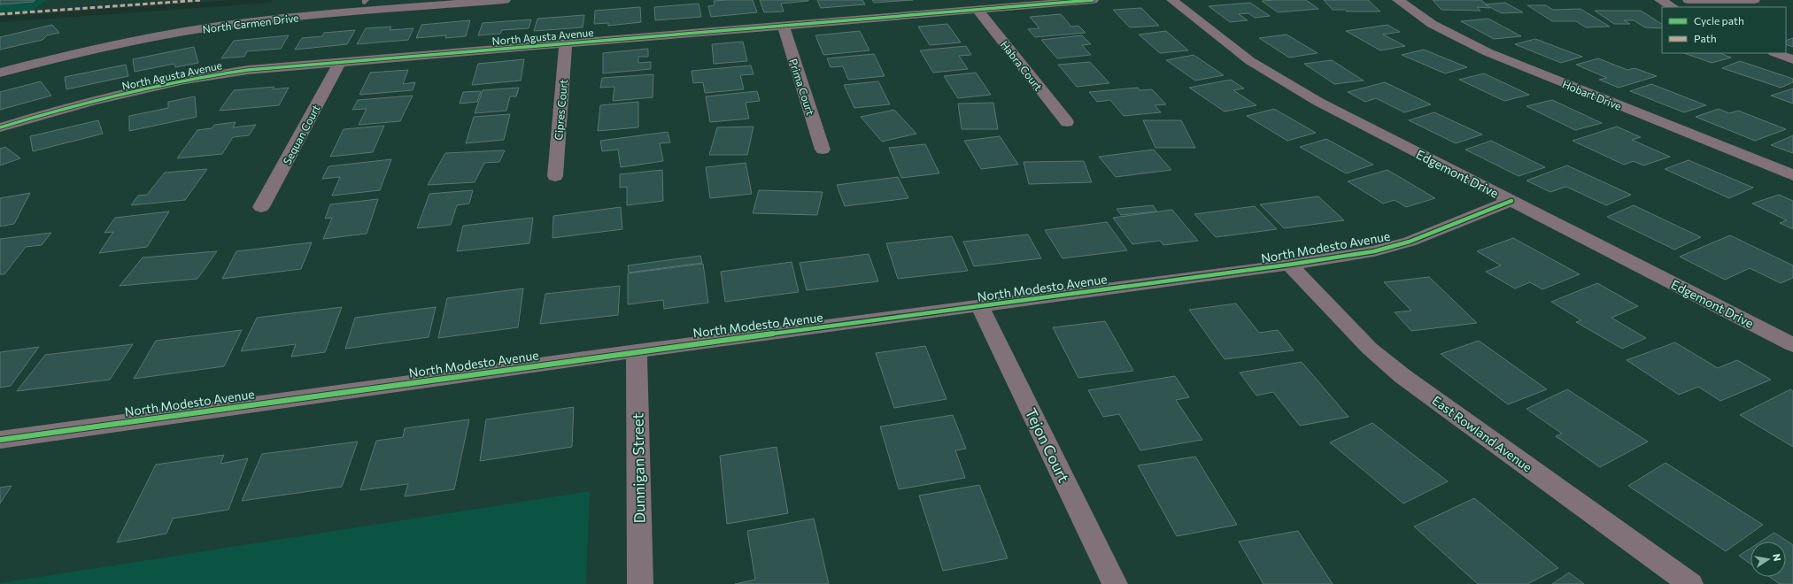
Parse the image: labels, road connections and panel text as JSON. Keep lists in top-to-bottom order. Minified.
{"streets":{"main road":["North Carmen Drive"],"street":["North Agusta Avenue","Habra Court","Prima Court","Hobart Drive","Cipres Court","Sequan Court","Edgemont Drive","North Modesto Avenue","East Rowland Avenue","Tejon Court","Dunnigan Street"]},"crossings":[["North Agusta Avenue","Habra Court"],["North Agusta Avenue","Prima Court"],["North Agusta Avenue","Cipres Court"],["North Agusta Avenue","Sequan Court"],["Edgemont Drive","North Modesto Avenue"],["North Modesto Avenue","East Rowland Avenue"],["North Modesto Avenue","Tejon Court"],["North Modesto Avenue","Dunnigan Street"]],"legend":["Cycle path","Path"],"north":"right"}
